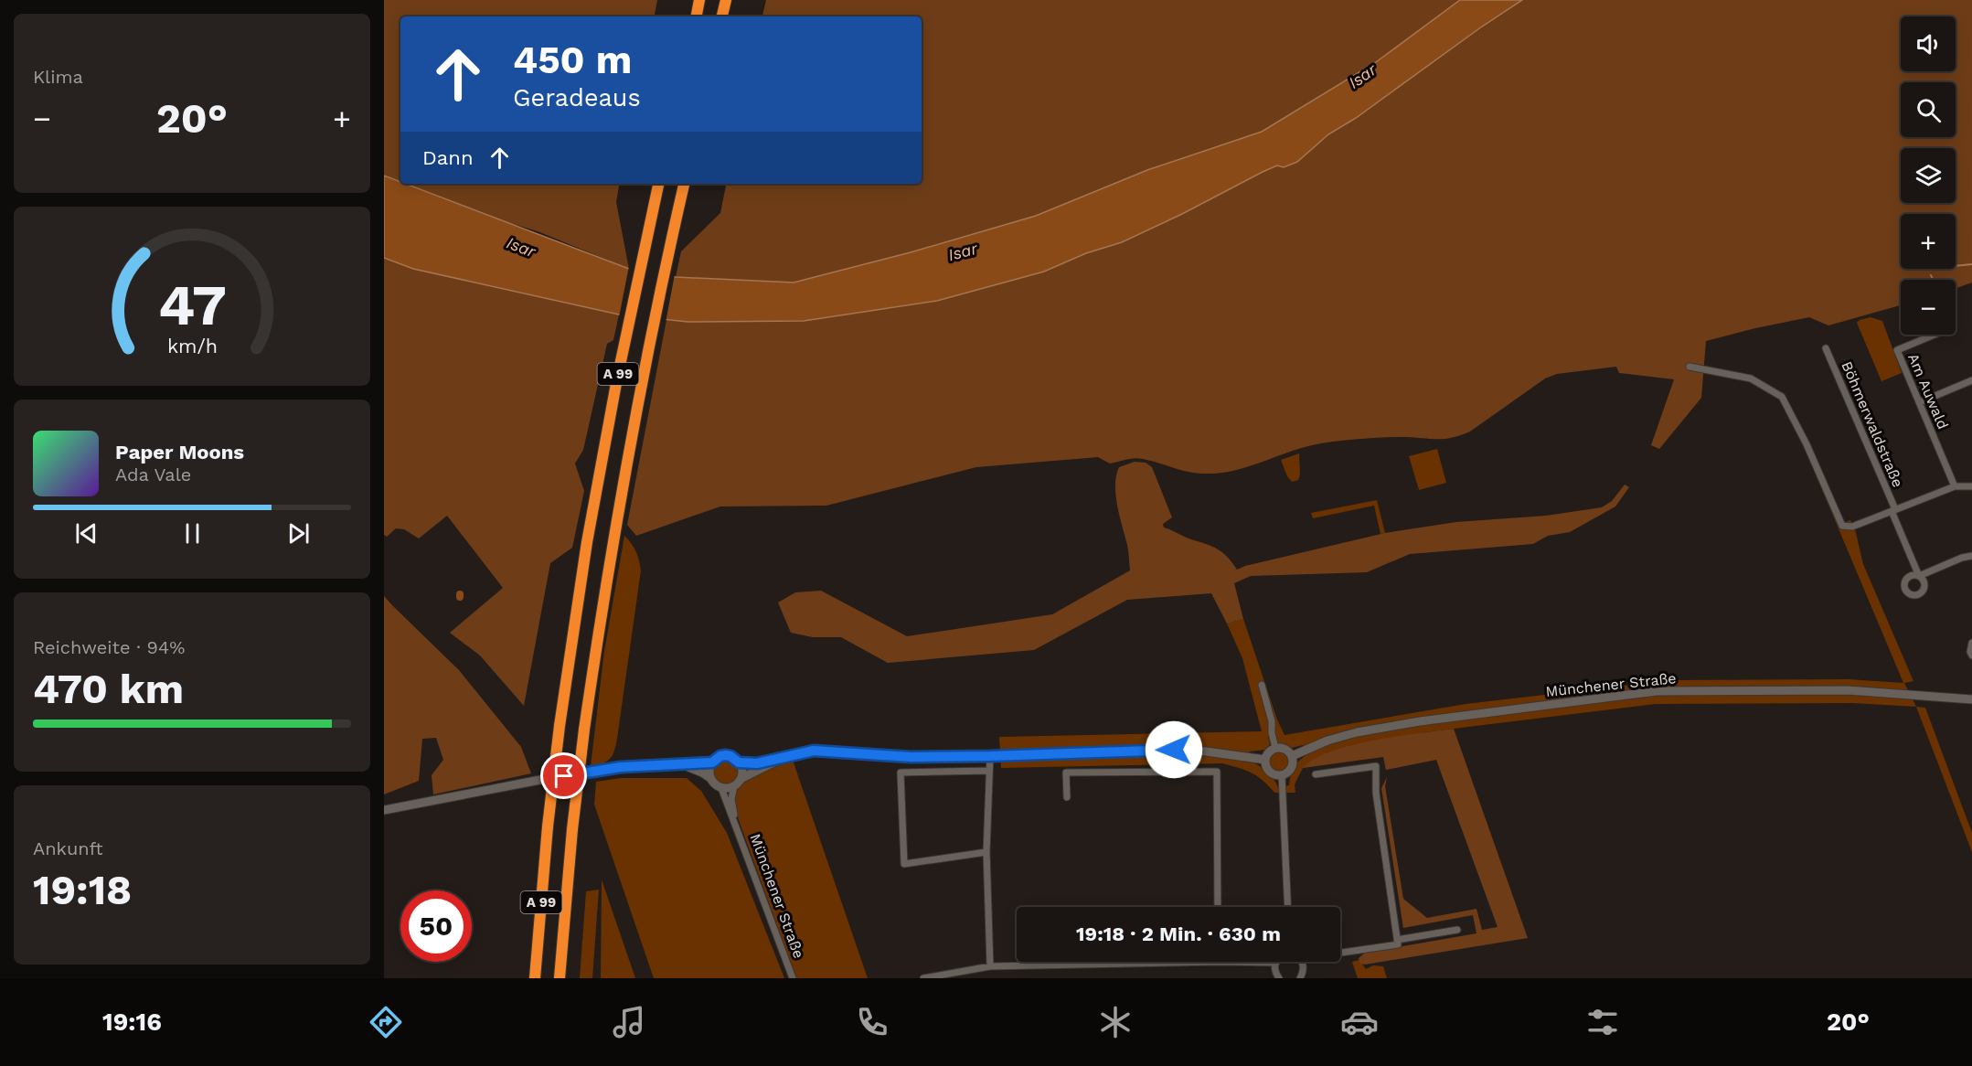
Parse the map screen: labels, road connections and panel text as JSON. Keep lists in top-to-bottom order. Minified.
{"streets":{"highway":["A 99"],"main road":["Münchener Straße"],"street":["Am Auwald","Böhmerwaldstraße"]},"water":["Isar"],"page":{"tile":["Klima",["Reichweite · 94%","470 km"],["Ankunft","19:18"]],"map_buttons":["+","−"],"turn":["450 m","Geradeaus"],"heat":["−","20°","+"],"then":"Dann","song":["Paper Moons","Ada Vale"],"limit":"50","trip":"19:18 · 2 Min. · 630 m","tabs":["19:16","20°"],"gauge":["47","km/h"]}}
